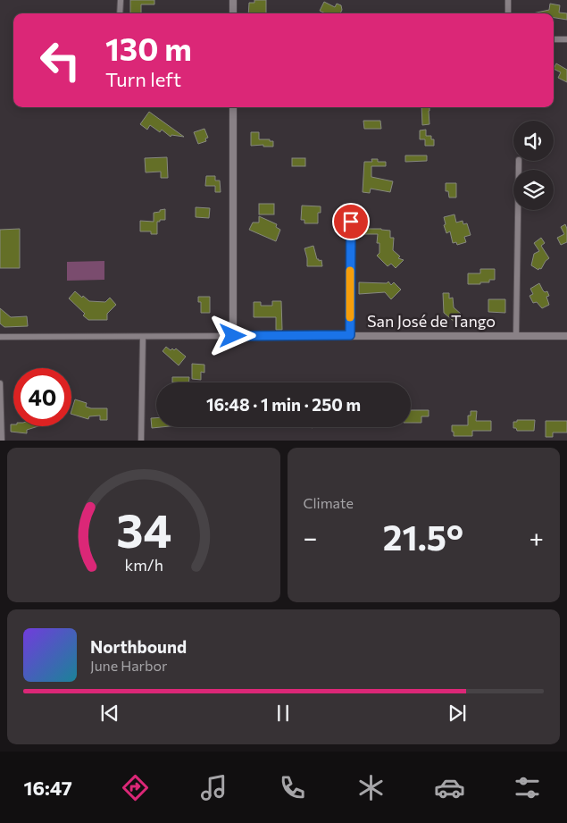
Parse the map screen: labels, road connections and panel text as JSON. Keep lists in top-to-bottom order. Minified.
{"streets":{"street":["San José de Tango"]},"page":{"turn":["130 m","Turn left"],"limit":"40","trip":"16:48 · 1 min · 250 m","tile":"Climate","heat":["−","21.5°","+"],"song":["Northbound","June Harbor"],"tabs":"16:47","gauge":["34","km/h"]}}
